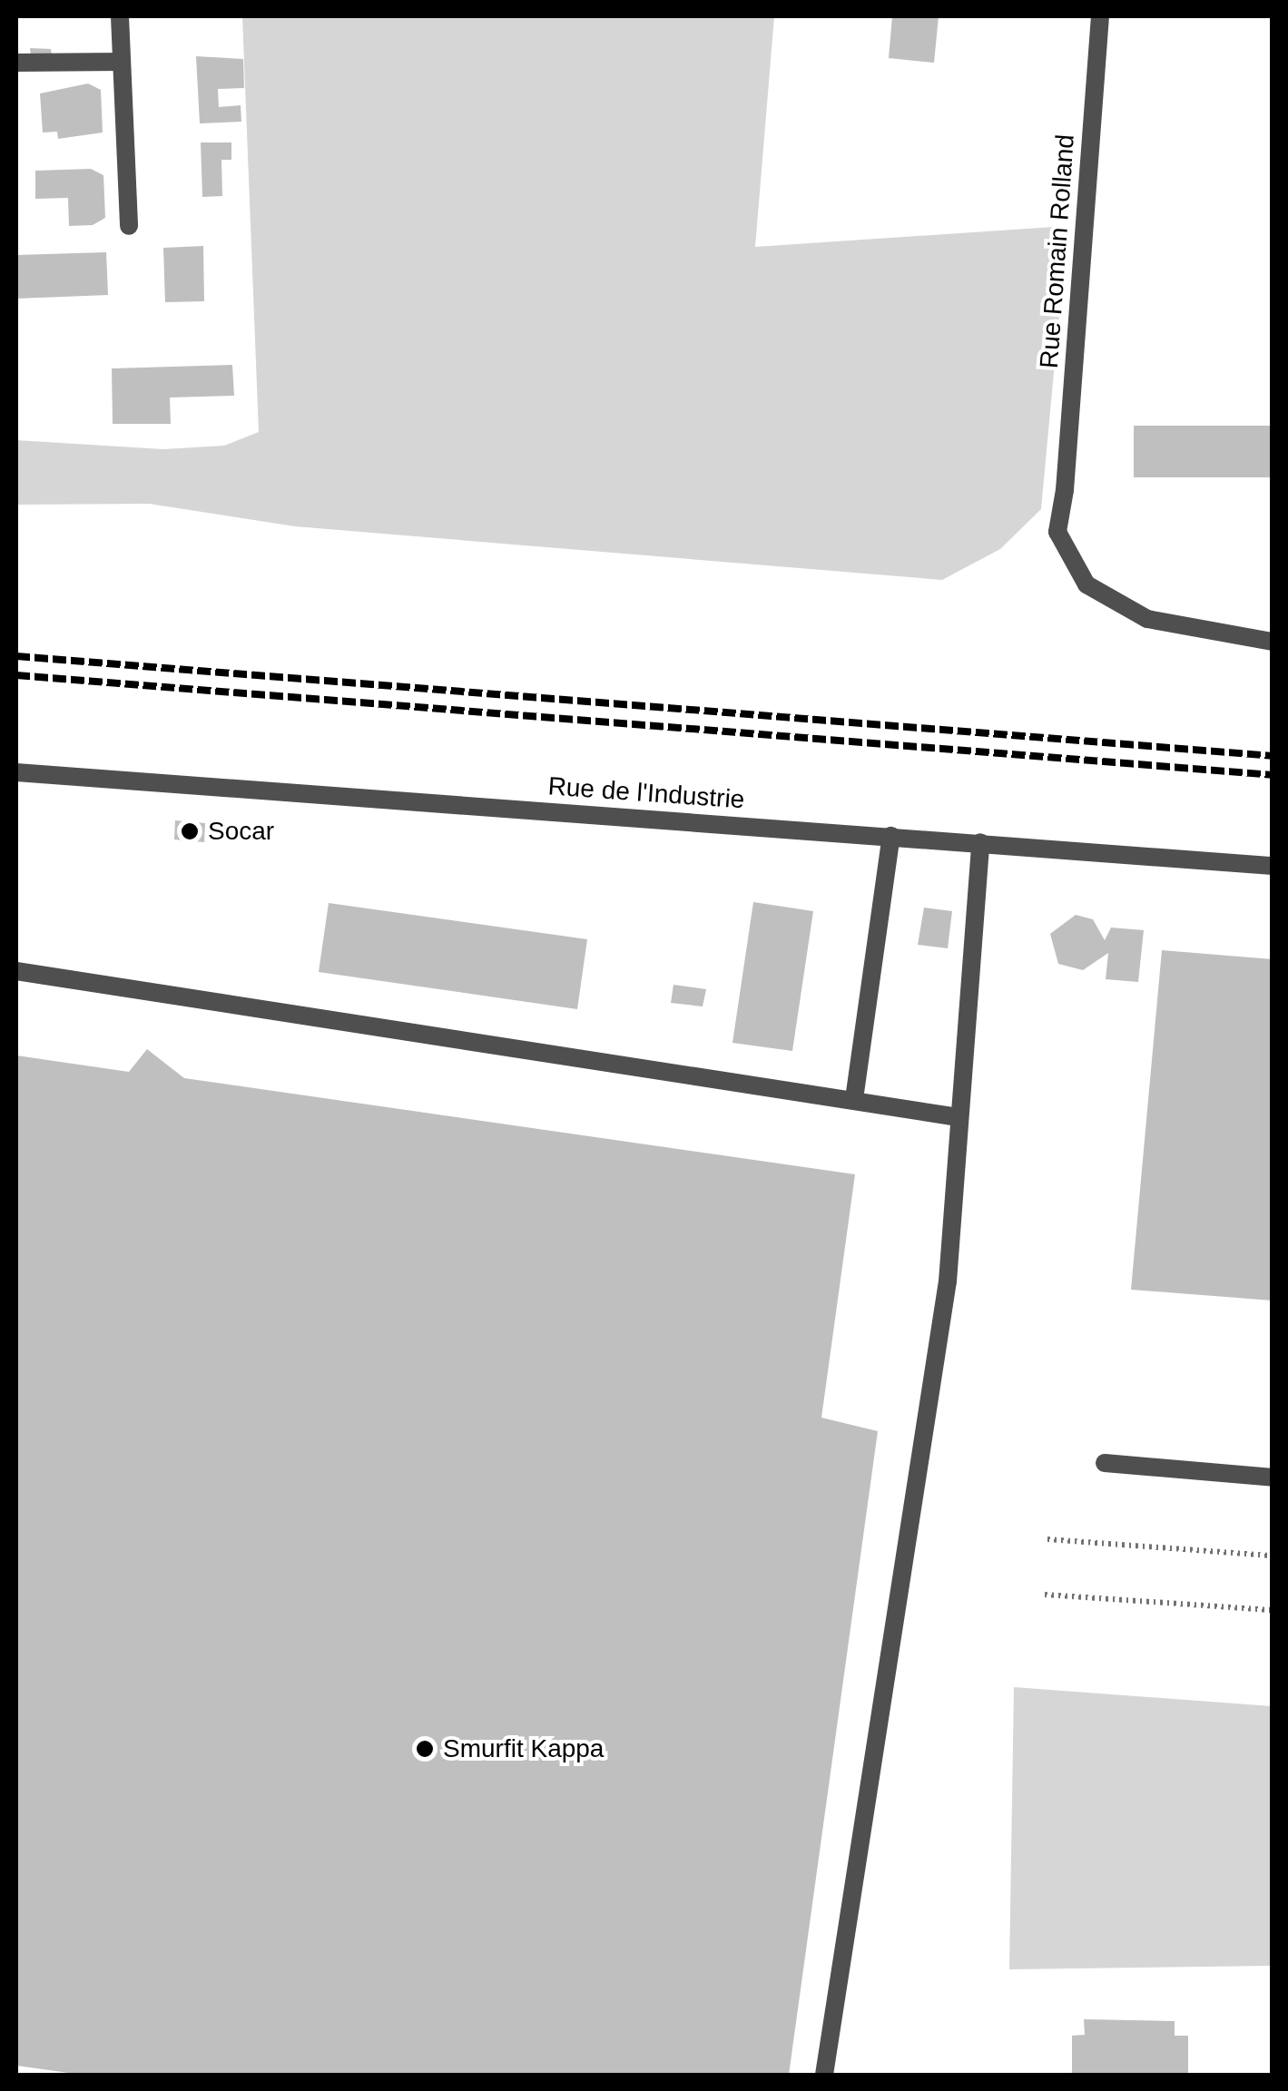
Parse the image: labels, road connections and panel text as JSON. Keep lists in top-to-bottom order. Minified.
{"streets":{"street":["Rue Romain Rolland","Rue de l'Industrie"]},"places":["Socar","Smurfit Kappa"]}
